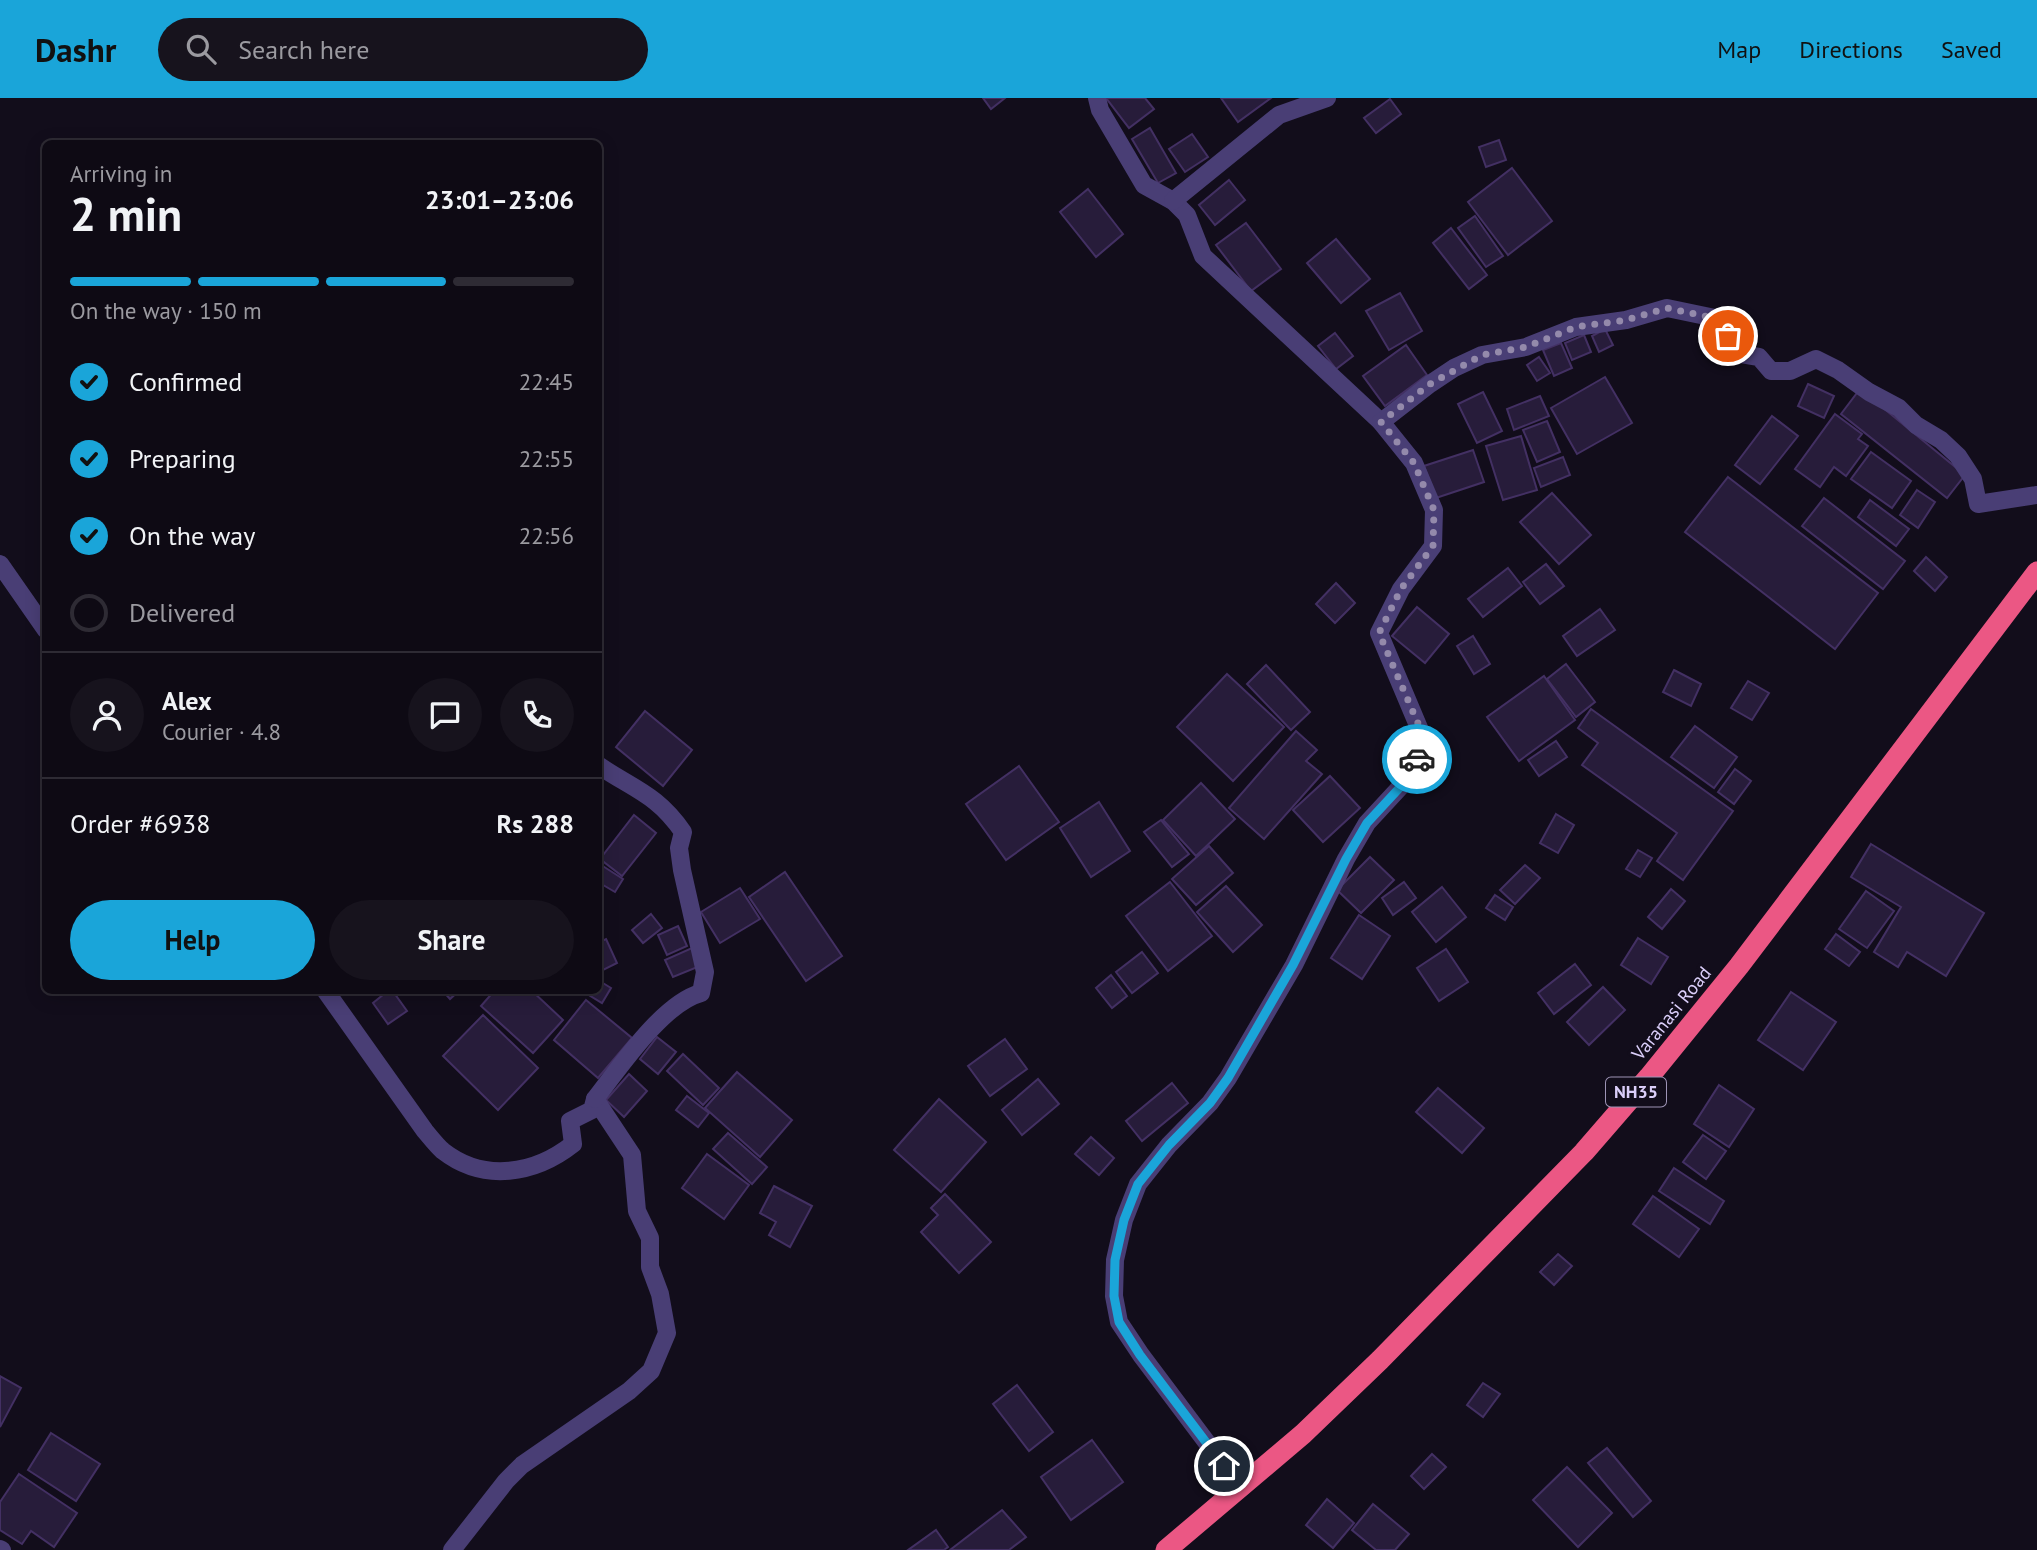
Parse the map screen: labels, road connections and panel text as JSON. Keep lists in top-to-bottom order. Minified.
{"streets":{"highway":["Varanasi Road","NH35"]},"page":{"header":"Dashr","search":"Search here","nav":["Map","Directions","Saved"],"heading":["2 min","Arriving in","23:01–23:06"],"panel":["Alex","Courier · 4.8","Order #6938","Rs 288"],"bar":"On the way · 150 m","list":[["Confirmed","22:45"],["Preparing","22:55"],["On the way","22:56"],"Delivered"],"buttons":["Help","Share"]}}
